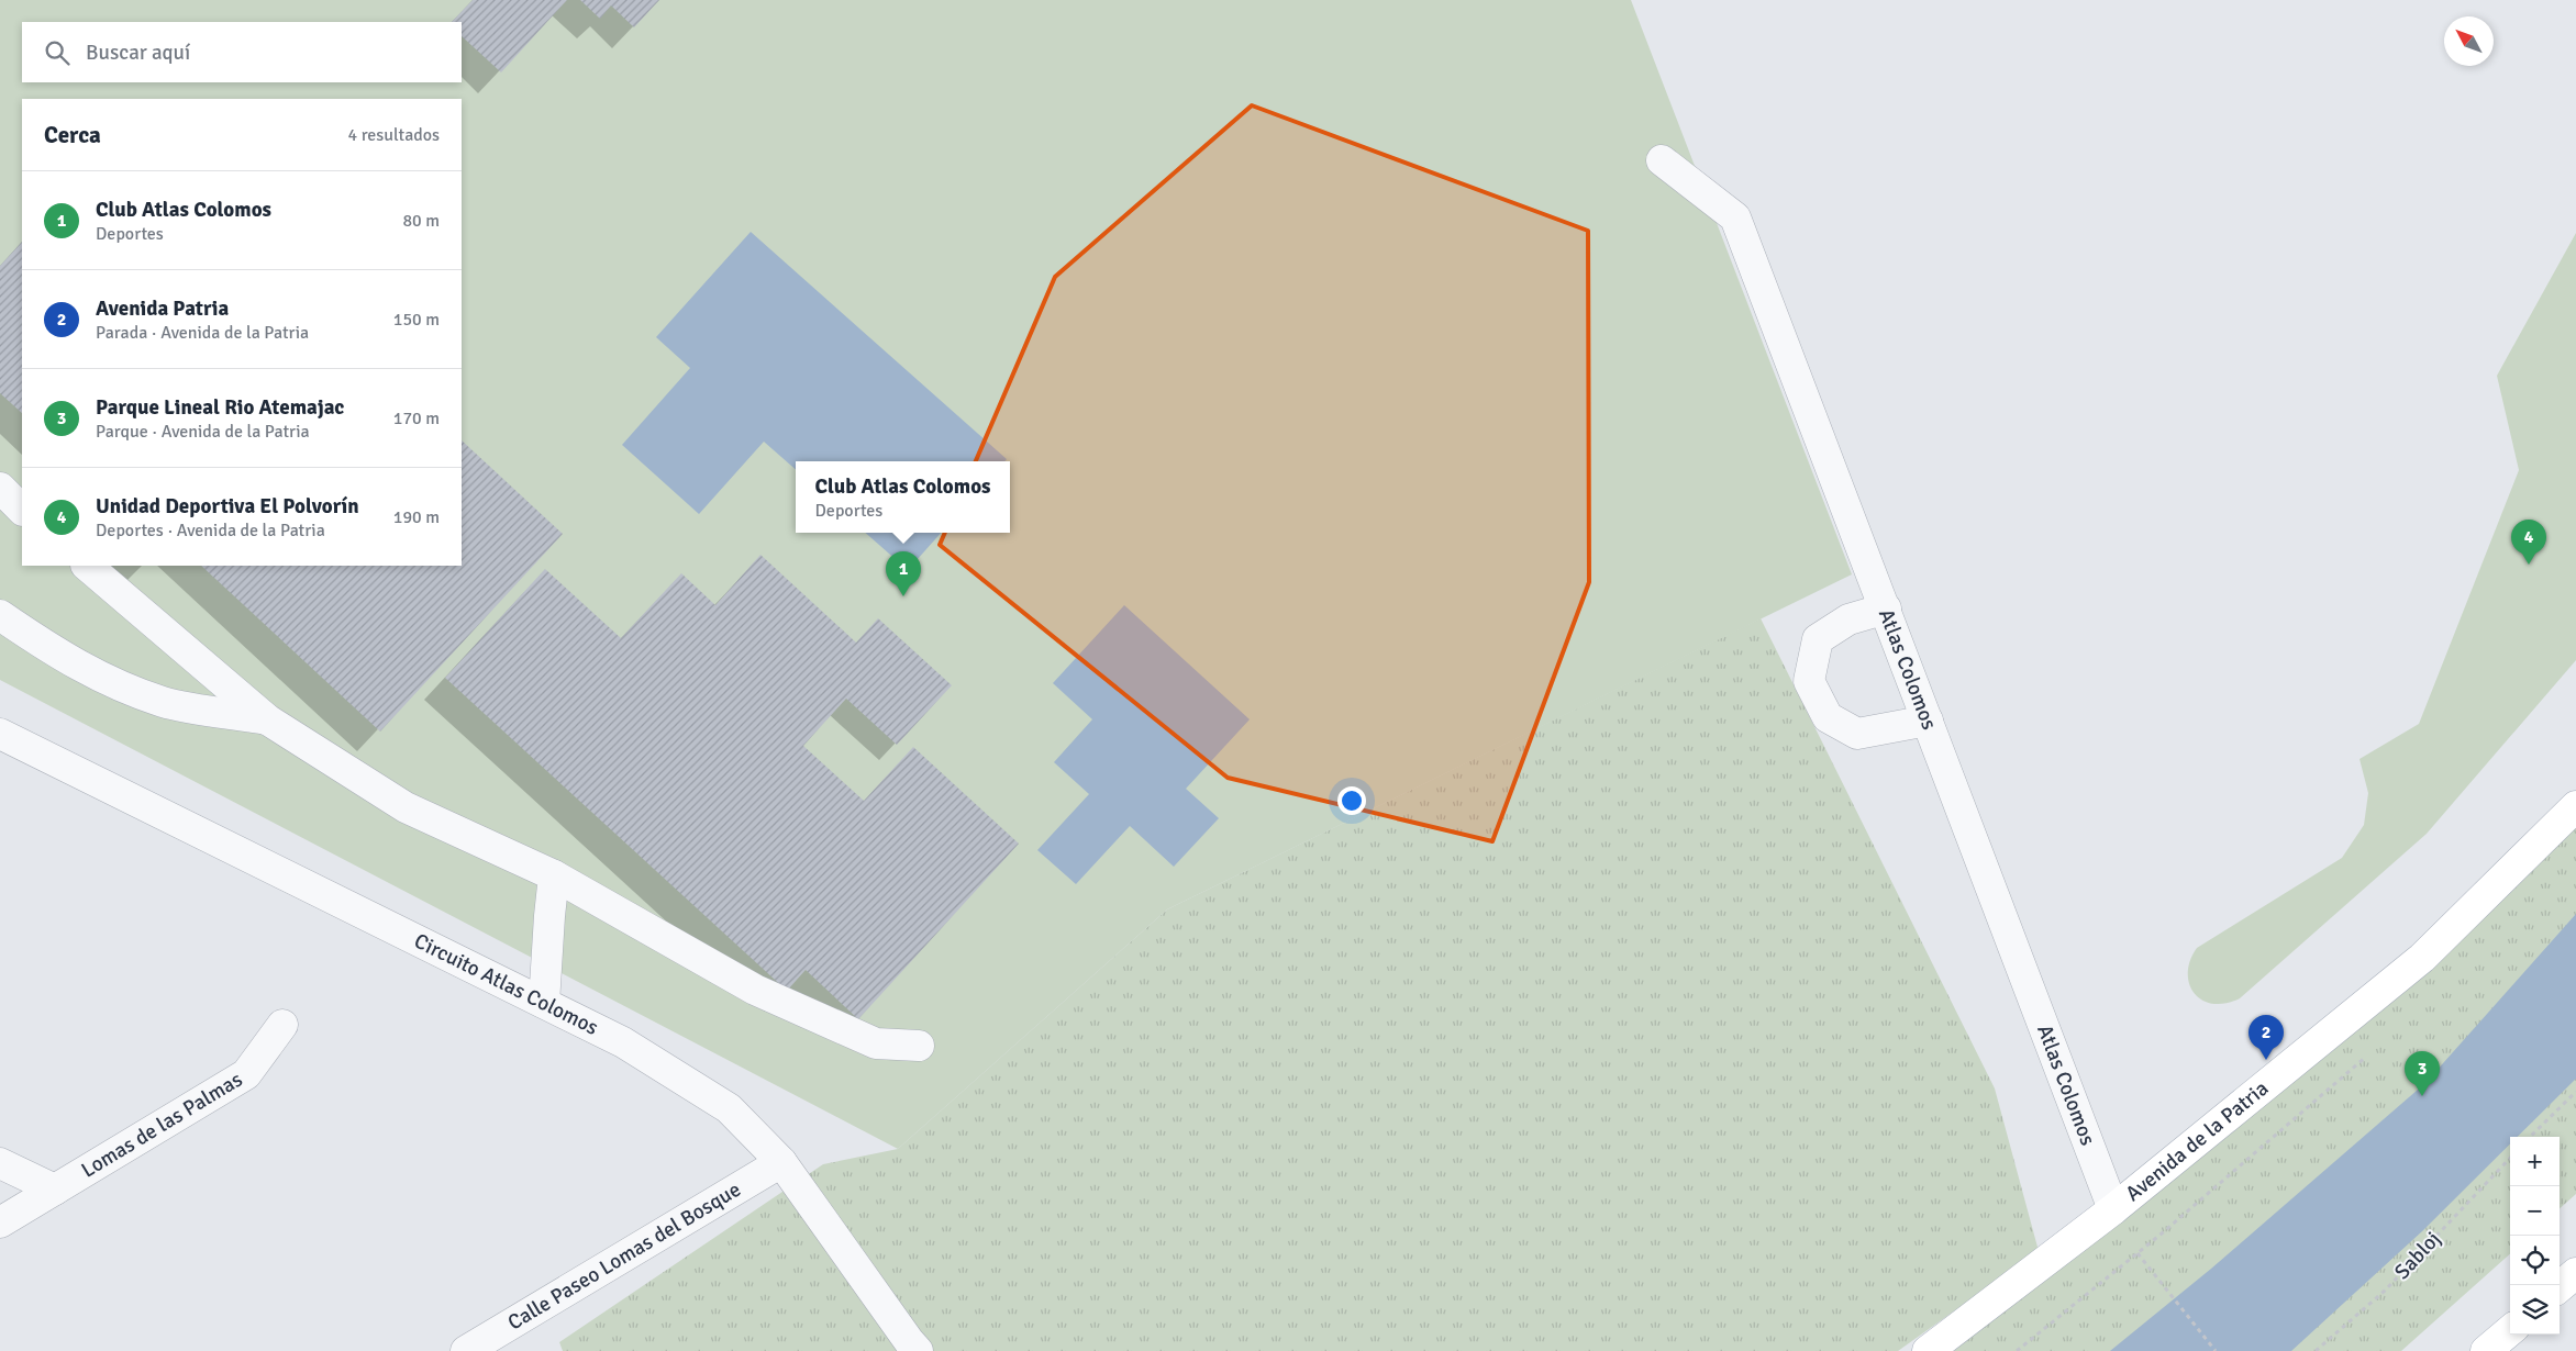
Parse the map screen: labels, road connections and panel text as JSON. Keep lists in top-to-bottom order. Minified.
{"streets":{"main road":["Avenida de la Patria"],"street":["Atlas Colomos","Circuito Atlas Colomos","Lomas de las Palmas","Calle Paseo Lomas del Bosque"],"path":["Sabloj"]},"crossings":[["Atlas Colomos","Avenida de la Patria"],["Circuito Atlas Colomos","Calle Paseo Lomas del Bosque"]],"north":"top left","page":{"search":"Buscar aquí","heading":["Cerca","4 resultados"],"list":[{"mark":"1","name":"Club Atlas Colomos","note":"Deportes","value":"80 m"},{"mark":"2","name":"Avenida Patria","note":"Parada · Avenida de la Patria","value":"150 m"},{"mark":"3","name":"Parque Lineal Rio Atemajac","note":"Parque · Avenida de la Patria","value":"170 m"},{"mark":"4","name":"Unidad Deportiva El Polvorín","note":"Deportes · Avenida de la Patria","value":"190 m"}],"popup":["Club Atlas Colomos","Deportes"],"pins":["4","1","2","3"],"map_buttons":["+","−"]}}
